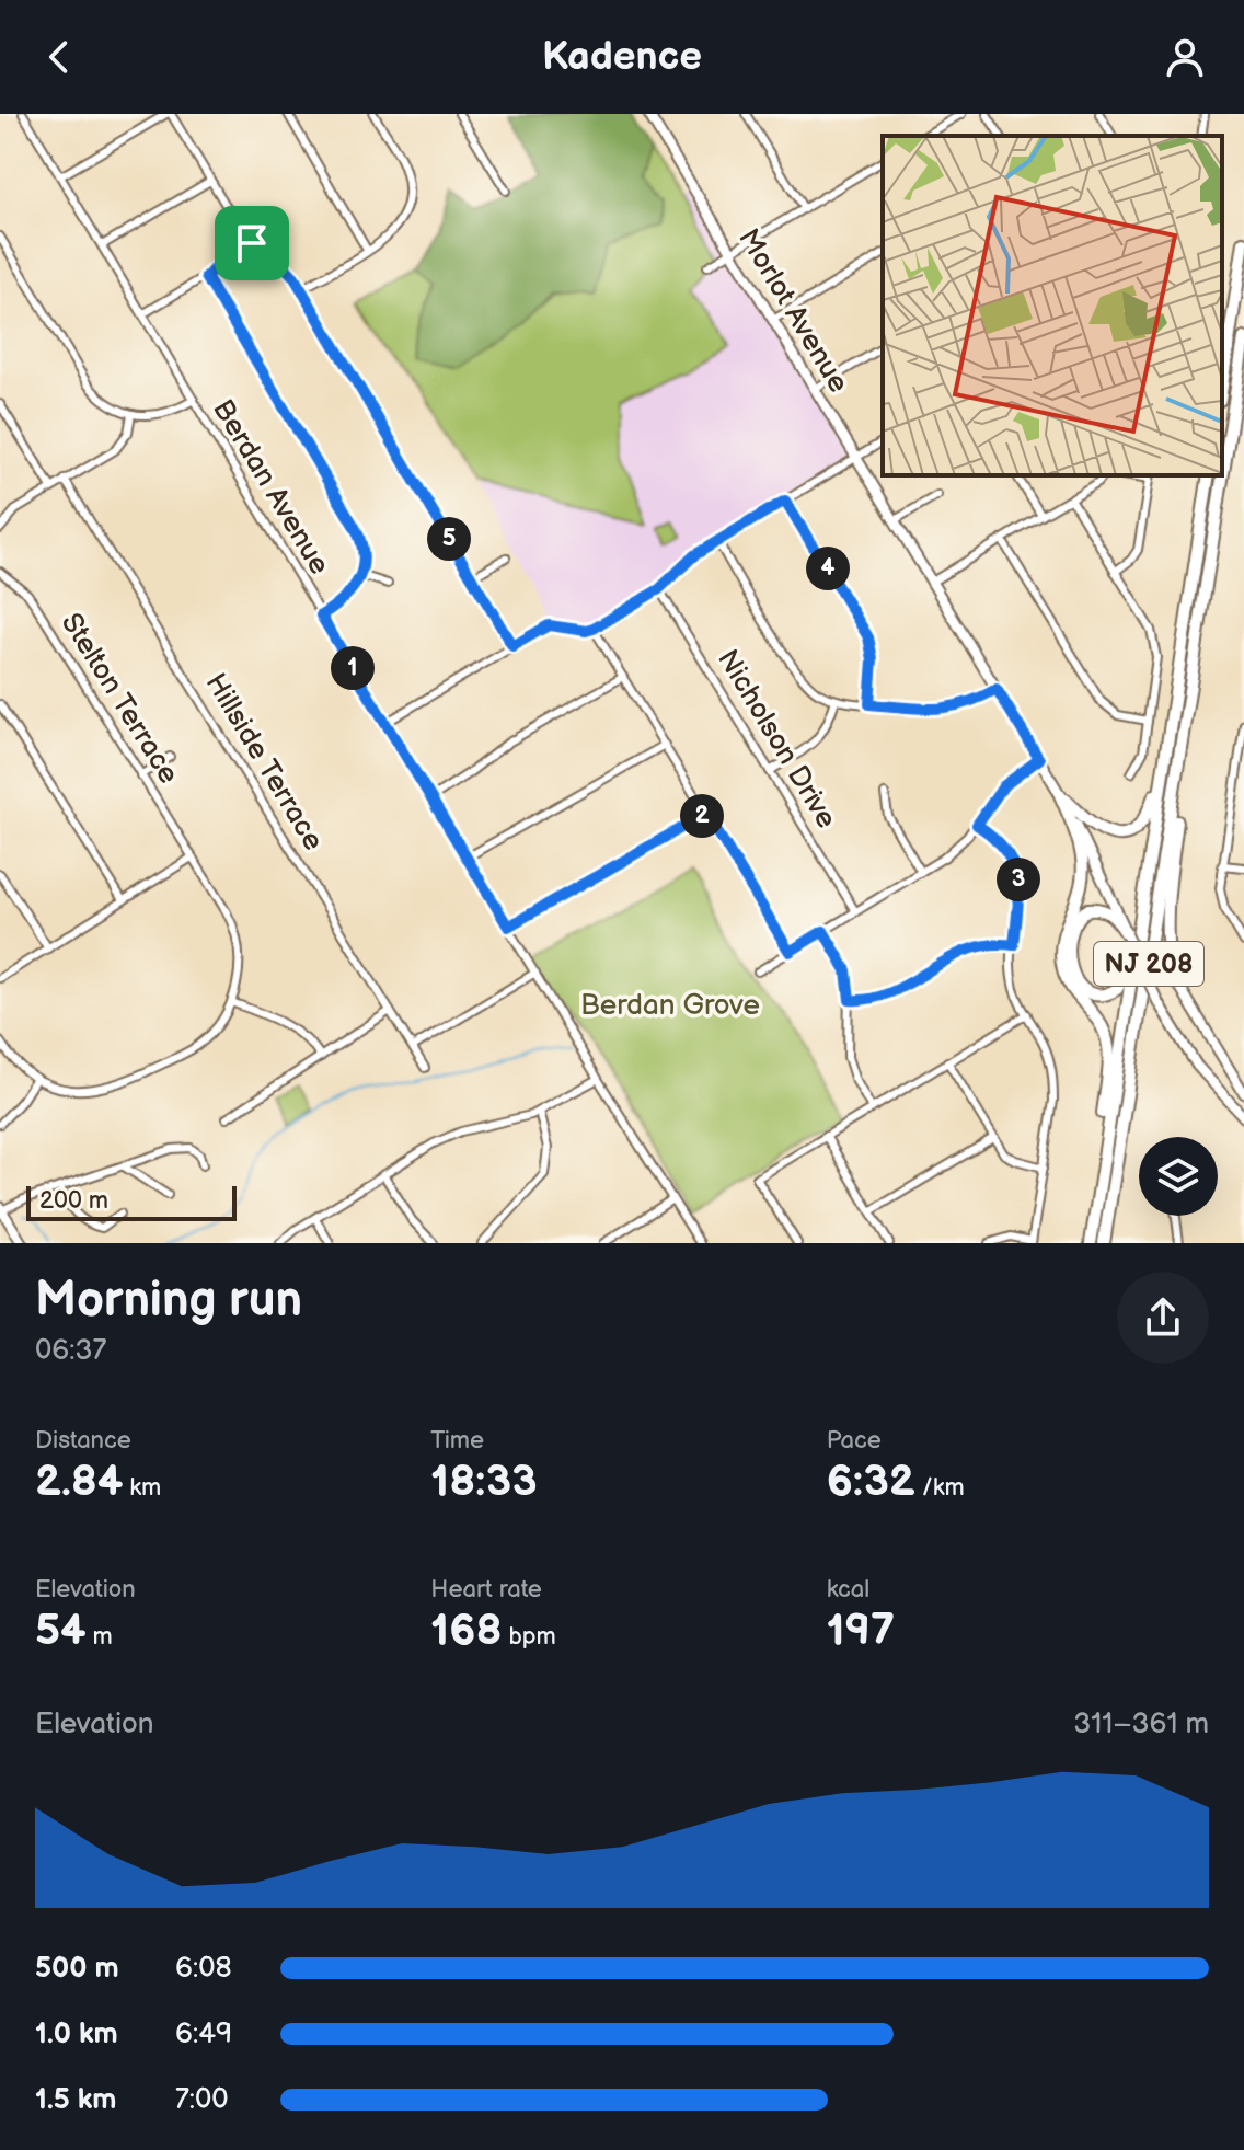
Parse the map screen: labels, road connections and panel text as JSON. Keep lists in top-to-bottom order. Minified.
{"streets":{"highway":["NJ 208"],"street":["Morlot Avenue","Berdan Avenue","Stelton Terrace","Nicholson Drive","Hillside Terrace"]},"parks":["Berdan Grove"],"scale_bar":"200 m","page":{"header":"Kadence","pins":["5","4","1","2","3"],"scale":"200 m","heading":["Morning run","06:37"],"stats":[["Distance","2.84 km"],["Time","18:33"],["Pace","6:32 /km"],["Elevation","54 m"],["Heart rate","168 bpm"],["kcal","197"]],"chart":["Elevation","311–361 m"],"list":[{"name":"500 m","note":"6:08"},{"name":"1.0 km","note":"6:49"},{"name":"1.5 km","note":"7:00"}]}}
